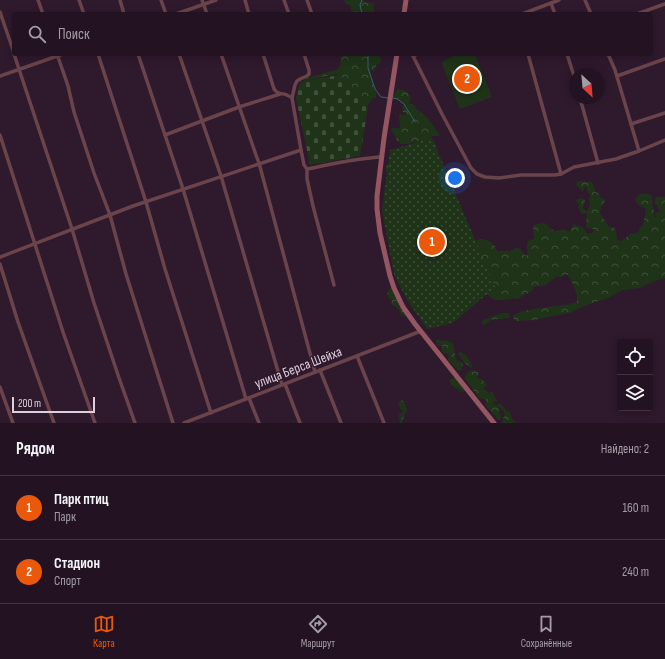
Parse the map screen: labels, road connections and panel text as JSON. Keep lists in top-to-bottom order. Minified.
{"streets":{"street":["улица Берса Шейха"]},"scale_bar":"200 m","north":"bottom right","page":{"search":"Поиск","pins":["2","1"],"scale":"200 m","heading":["Рядом","Найдено: 2"],"list":[{"mark":"1","name":"Парк птиц","note":"Парк","value":"160 m"},{"mark":"2","name":"Стадион","note":"Спорт","value":"240 m"}],"nav":["Карта","Маршрут","Сохранённые"]}}
